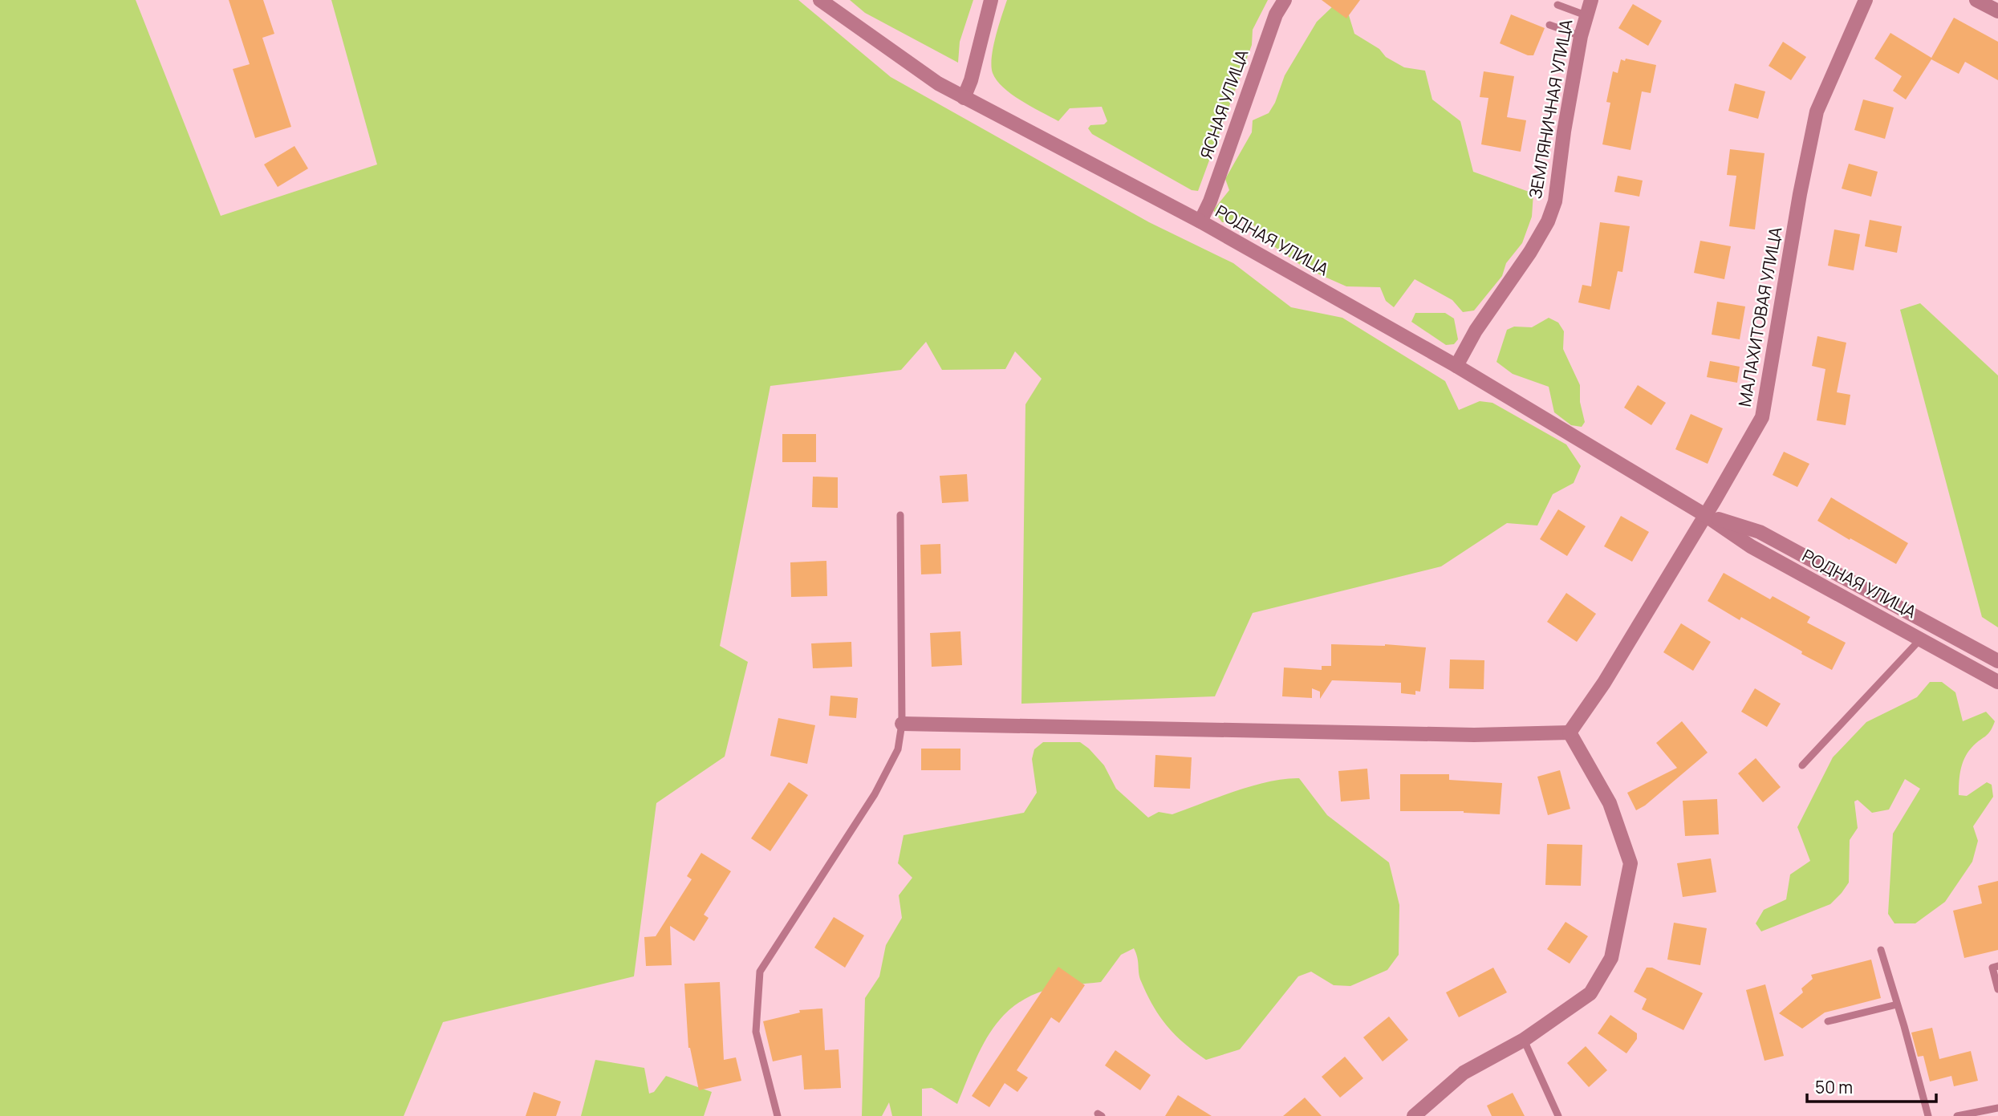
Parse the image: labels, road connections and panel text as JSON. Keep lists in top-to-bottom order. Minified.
{"streets":{"street":["ЯСНАЯ УЛИЦА","ЗЕМЛЯНИЧНАЯ УЛИЦА","РОДНАЯ УЛИЦА","МАЛАХИТОВАЯ УЛИЦА"]},"crossings":[["ЯСНАЯ УЛИЦА","РОДНАЯ УЛИЦА"],["ЗЕМЛЯНИЧНАЯ УЛИЦА","РОДНАЯ УЛИЦА"],["РОДНАЯ УЛИЦА","МАЛАХИТОВАЯ УЛИЦА"]],"scale_bar":"50 m"}
